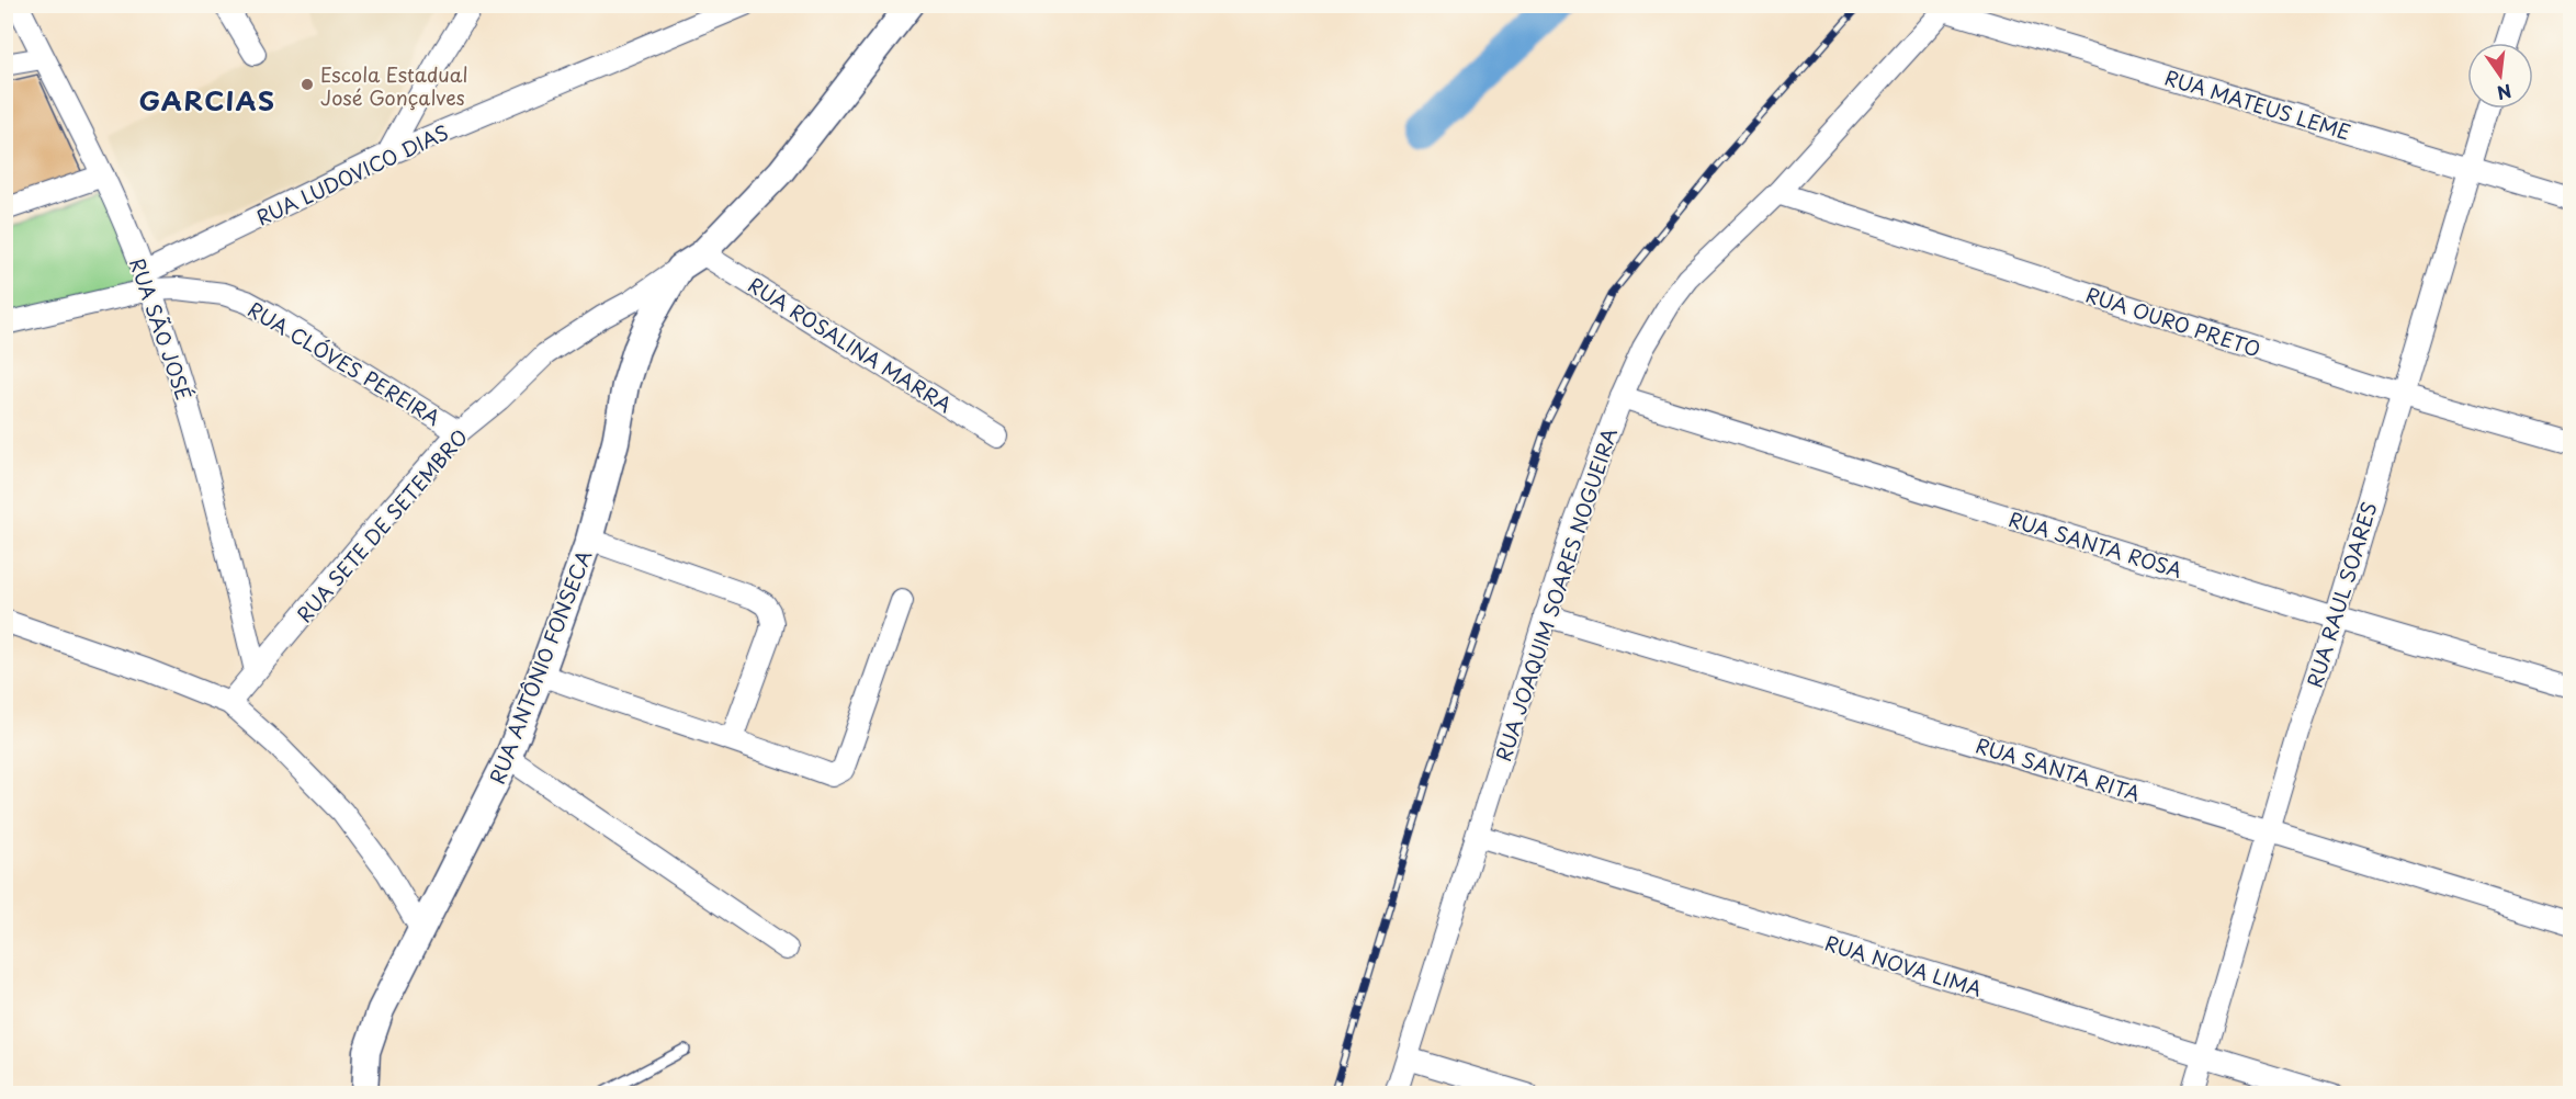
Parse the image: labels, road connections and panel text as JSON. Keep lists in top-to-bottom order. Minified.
{"streets":{"street":["RUA MATEUS LEME","RUA LUDOVICO DIAS","RUA OURO PRETO","RUA SÃO JOSÉ","RUA ROSALINA MARRA","RUA CLÓVES PEREIRA","RUA SETE DE SETEMBRO","RUA SANTA ROSA","RUA JOAQUIM SOARES NOGUEIRA","RUA RAUL SOARES","RUA ANTÔNIO FONSECA","RUA SANTA RITA","RUA NOVA LIMA"]},"crossings":[["RUA MATEUS LEME","RUA JOAQUIM SOARES NOGUEIRA"],["RUA MATEUS LEME","RUA RAUL SOARES"],["RUA LUDOVICO DIAS","RUA SÃO JOSÉ"],["RUA LUDOVICO DIAS","RUA CLÓVES PEREIRA"],["RUA OURO PRETO","RUA JOAQUIM SOARES NOGUEIRA"],["RUA OURO PRETO","RUA RAUL SOARES"],["RUA SÃO JOSÉ","RUA CLÓVES PEREIRA"],["RUA SÃO JOSÉ","RUA SETE DE SETEMBRO"],["RUA ROSALINA MARRA","RUA SETE DE SETEMBRO"],["RUA ROSALINA MARRA","RUA ANTÔNIO FONSECA"],["RUA CLÓVES PEREIRA","RUA SETE DE SETEMBRO"],["RUA SETE DE SETEMBRO","RUA ANTÔNIO FONSECA"],["RUA SANTA ROSA","RUA JOAQUIM SOARES NOGUEIRA"],["RUA SANTA ROSA","RUA RAUL SOARES"],["RUA JOAQUIM SOARES NOGUEIRA","RUA SANTA RITA"],["RUA JOAQUIM SOARES NOGUEIRA","RUA NOVA LIMA"],["RUA RAUL SOARES","RUA SANTA RITA"],["RUA RAUL SOARES","RUA NOVA LIMA"]],"districts":["GARCIAS"],"places":["Escola Estadual José Gonçalves"],"north":"bottom"}
